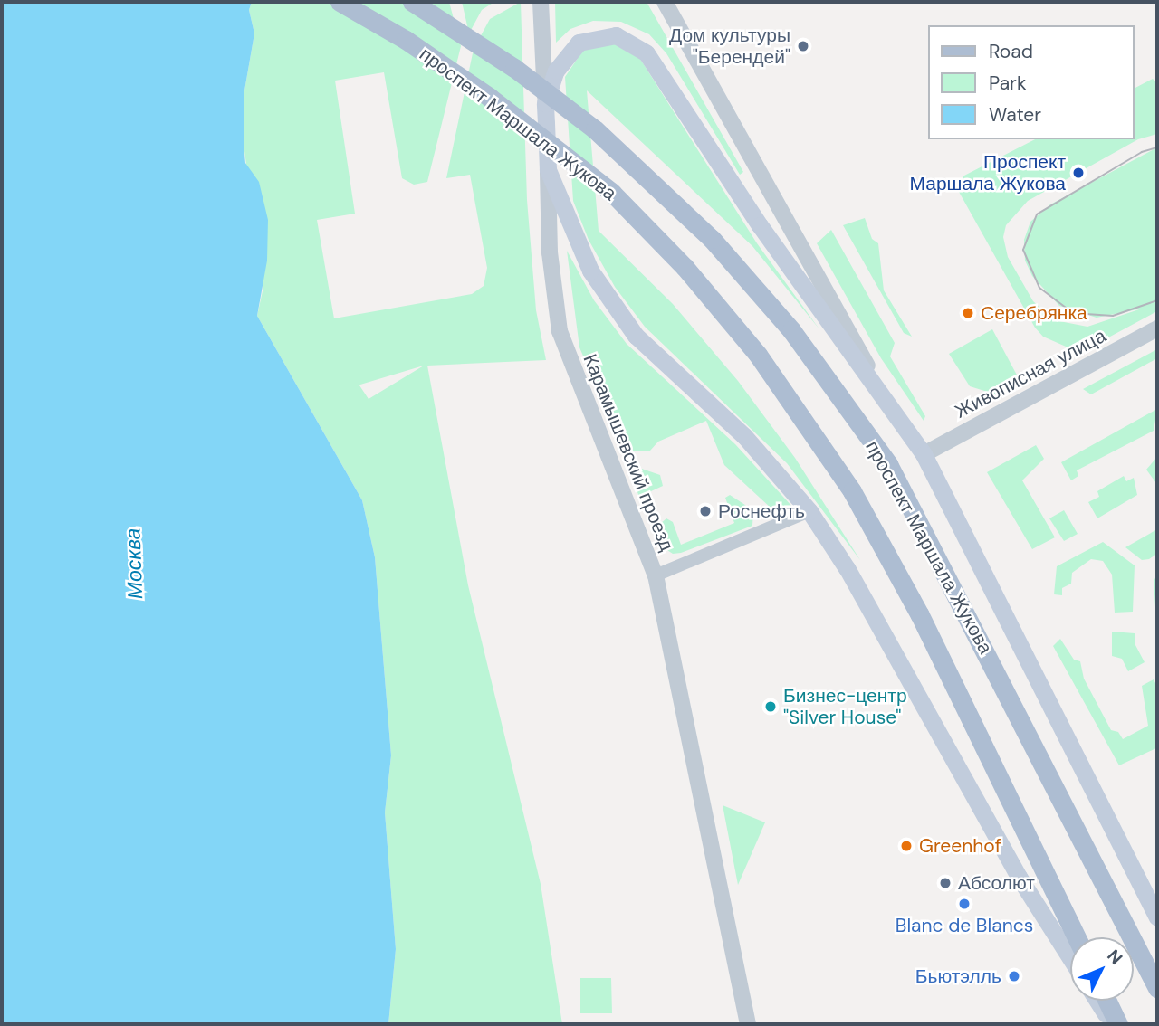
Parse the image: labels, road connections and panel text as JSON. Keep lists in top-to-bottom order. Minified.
{"streets":{"main road":["проспект Маршала Жукова","Карамышевский проезд"],"street":["Живописная улица"]},"crossings":[["проспект Маршала Жукова","Живописная улица"]],"water":["Москва"],"places":["Дом культуры \"Берендей\"","Проспект Маршала Жукова","Серебрянка","Роснефть","Бизнес-центр \"Silver House\"","Greenhof","Абсолют","Blanc de Blancs","Бьютэлль"],"legend":["Road","Park","Water"],"north":"top right"}
